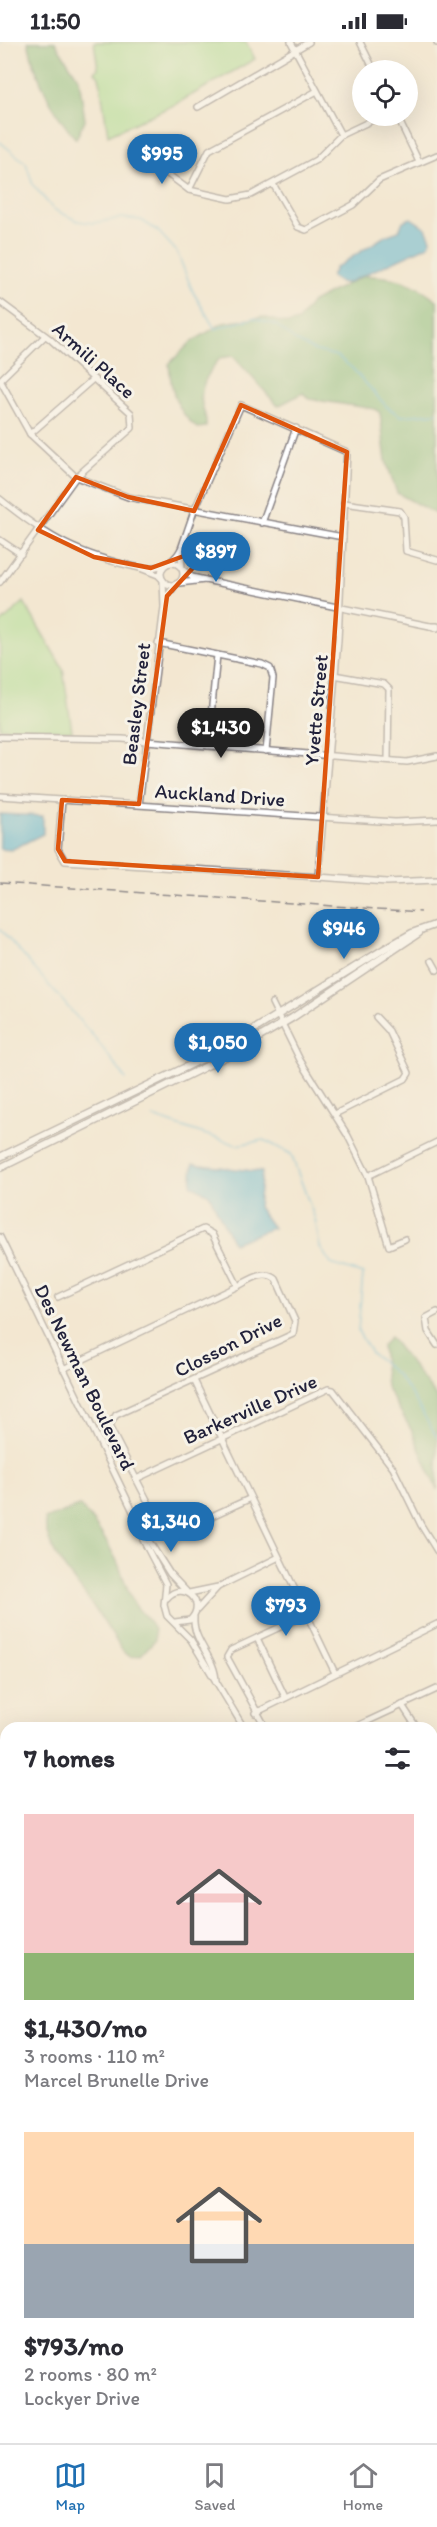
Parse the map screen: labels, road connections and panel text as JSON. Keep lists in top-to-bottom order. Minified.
{"streets":{"street":["Armili Place","Beasley Street","Yvette Street","Auckland Drive","Closson Drive","Des Newman Boulevard","Barkerville Drive"]},"crossings":[["Beasley Street","Auckland Drive"],["Yvette Street","Auckland Drive"],["Closson Drive","Des Newman Boulevard"],["Closson Drive","Barkerville Drive"]],"page":{"status":"11:50","price":["$995","$897","$1,430","$946","$1,050","$1,340","$793"],"heading":"7 homes","list":[{"name":"$1,430/mo","note":"3 rooms · 110 m² · Marcel Brunelle Drive"},{"name":"$793/mo","note":"2 rooms · 80 m² · Lockyer Drive"}],"tabs":["Map","Saved","Home"]}}
